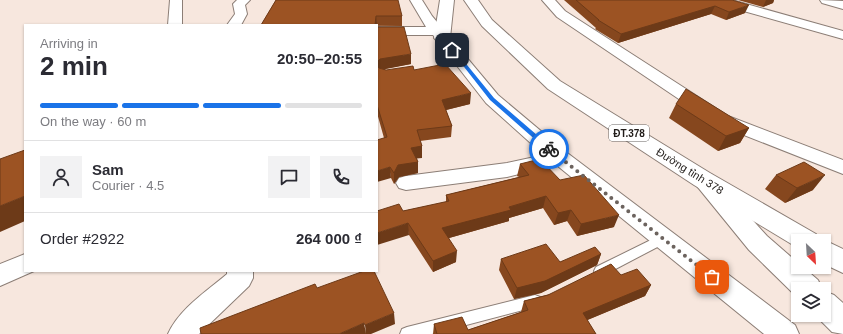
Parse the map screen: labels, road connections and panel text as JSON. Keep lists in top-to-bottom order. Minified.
{"streets":{"main road":["ĐT.378","Đường tỉnh 378"]},"north":"bottom right","page":{"heading":["2 min","Arriving in","20:50–20:55"],"panel":["Sam","Courier · 4.5","Order #2922","264 000 ₫"],"bar":"On the way · 60 m"}}
